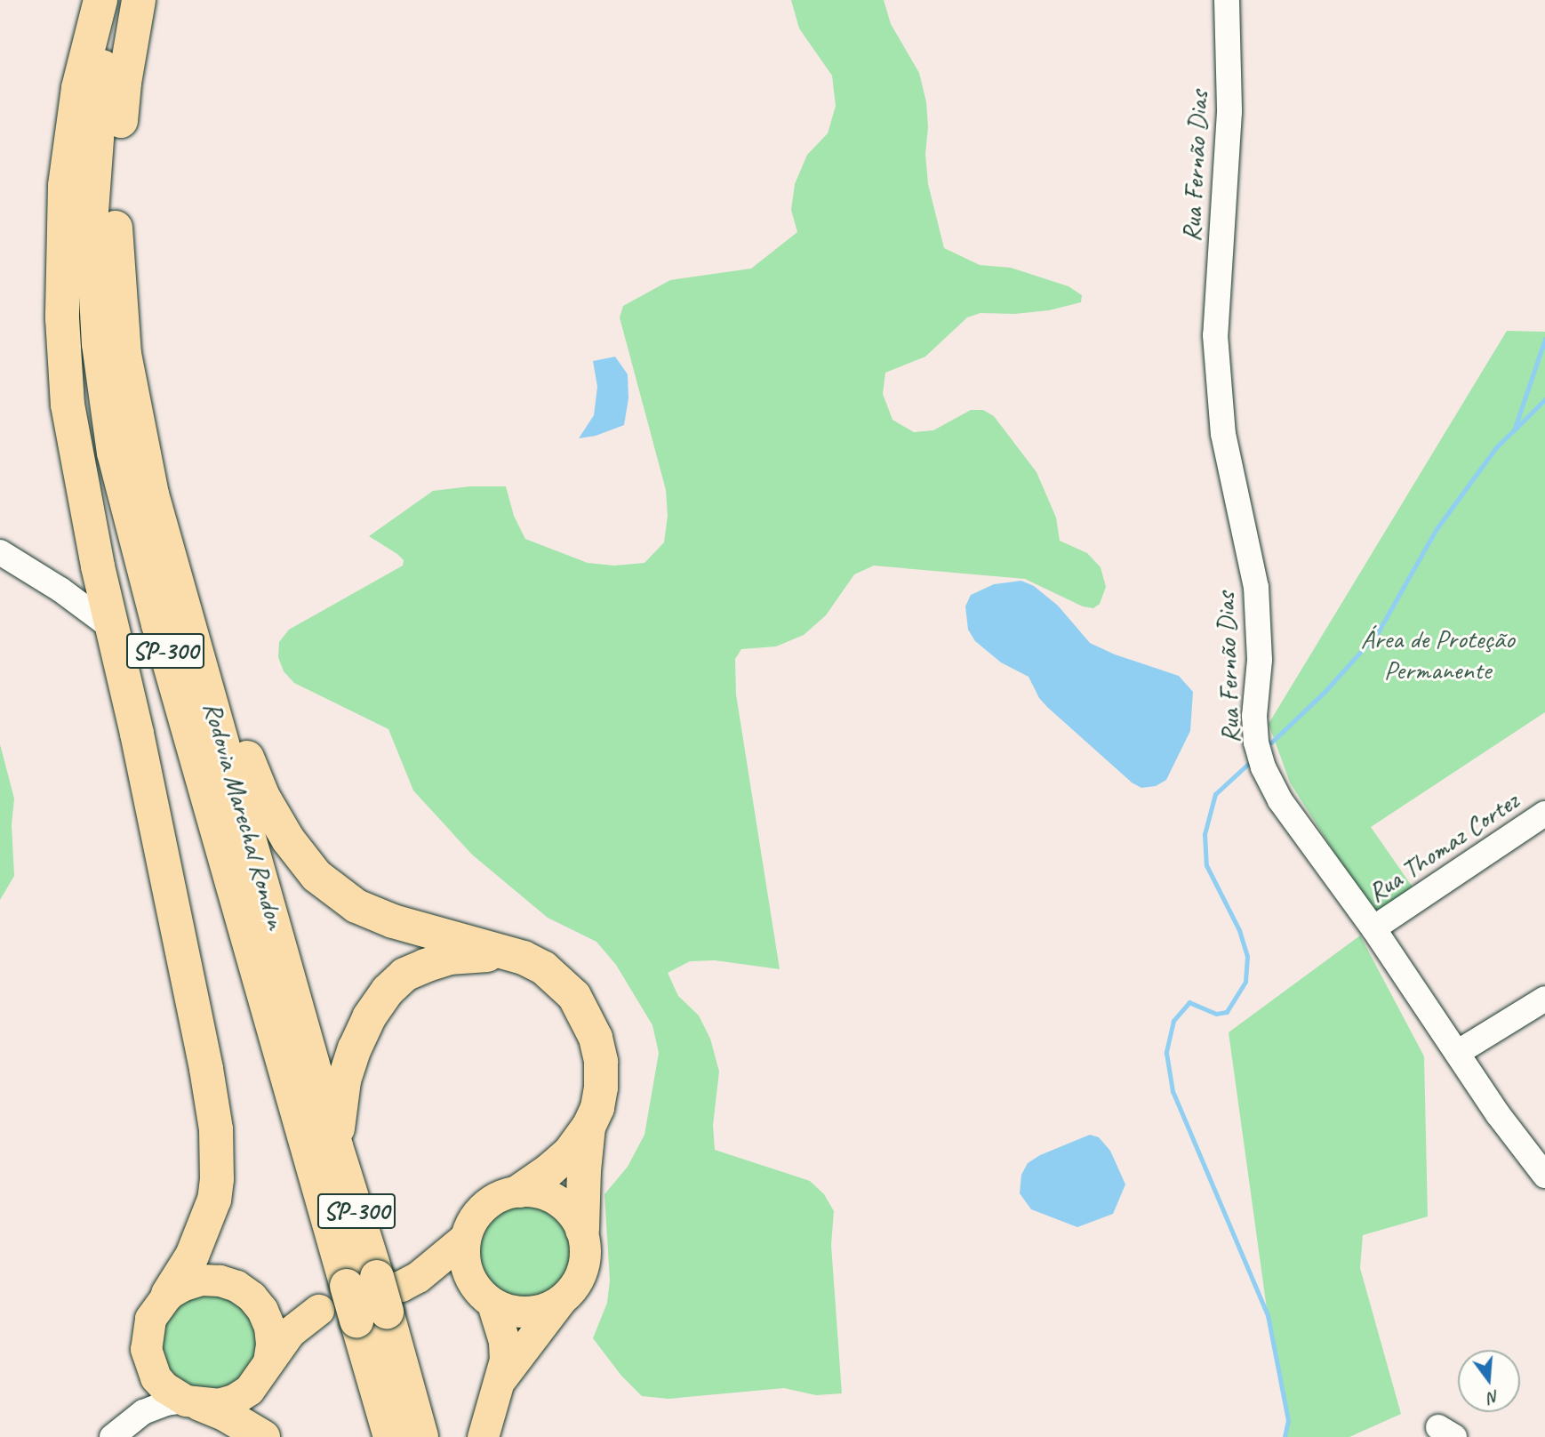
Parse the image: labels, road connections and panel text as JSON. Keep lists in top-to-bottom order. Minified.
{"streets":{"highway":["SP-300","Rodovia Marechal Rondon"],"street":["Rua Fernão Dias","Rua Thomaz Cortez"]},"crossings":[["Rua Fernão Dias","Rua Thomaz Cortez"]],"parks":["Área de Proteção Permanente"],"north":"bottom"}
